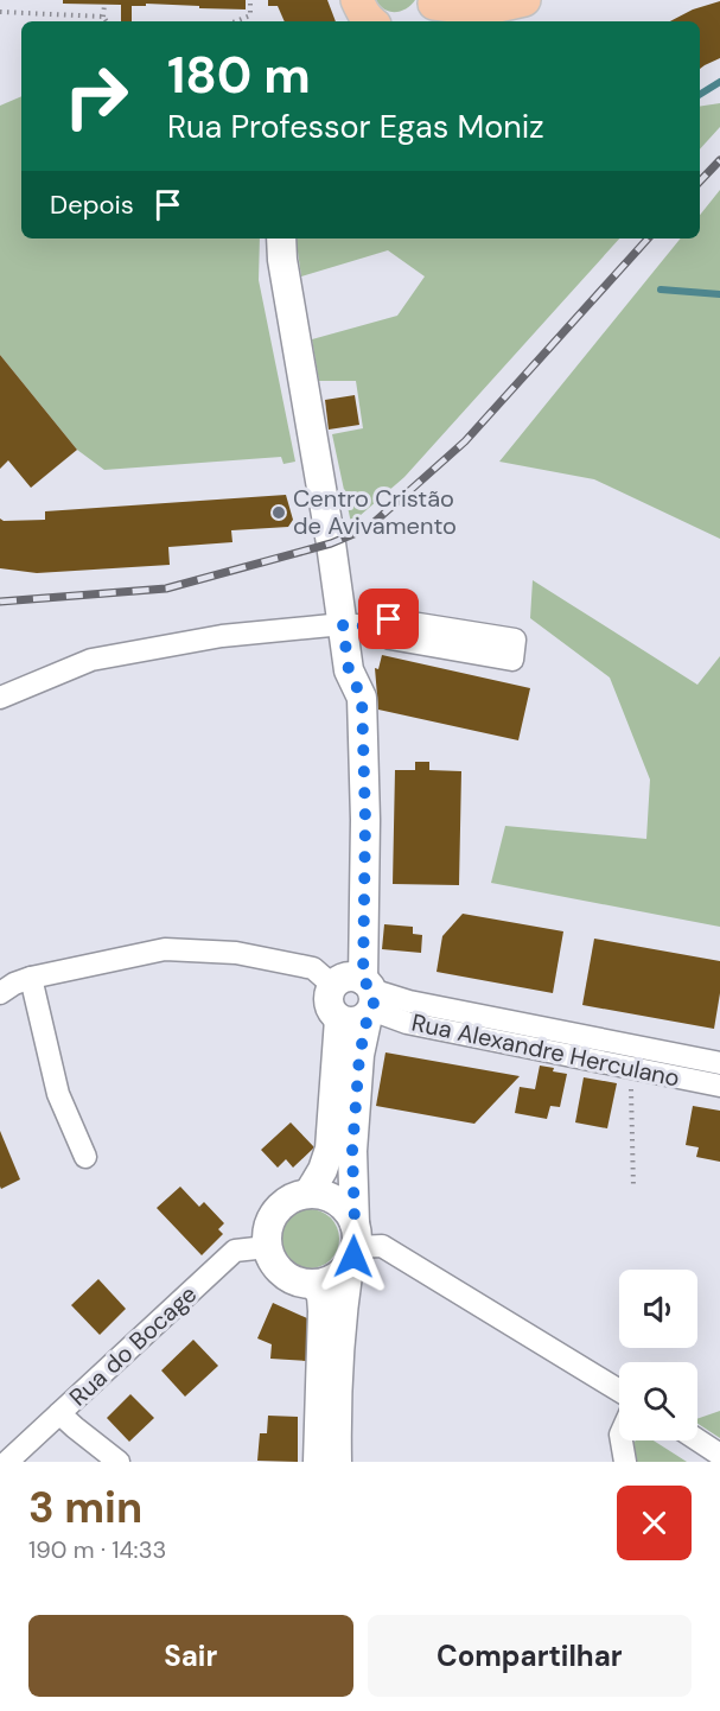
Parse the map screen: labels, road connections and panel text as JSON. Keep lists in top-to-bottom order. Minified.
{"streets":{"street":["Rua Alexandre Herculano","Rua do Bocage"]},"places":["Centro Cristão de Avivamento"],"page":{"turn":["180 m","Rua Professor Egas Moniz"],"then":"Depois","heading":["3 min","190 m · 14:33"],"buttons":["Sair","Compartilhar"]}}
